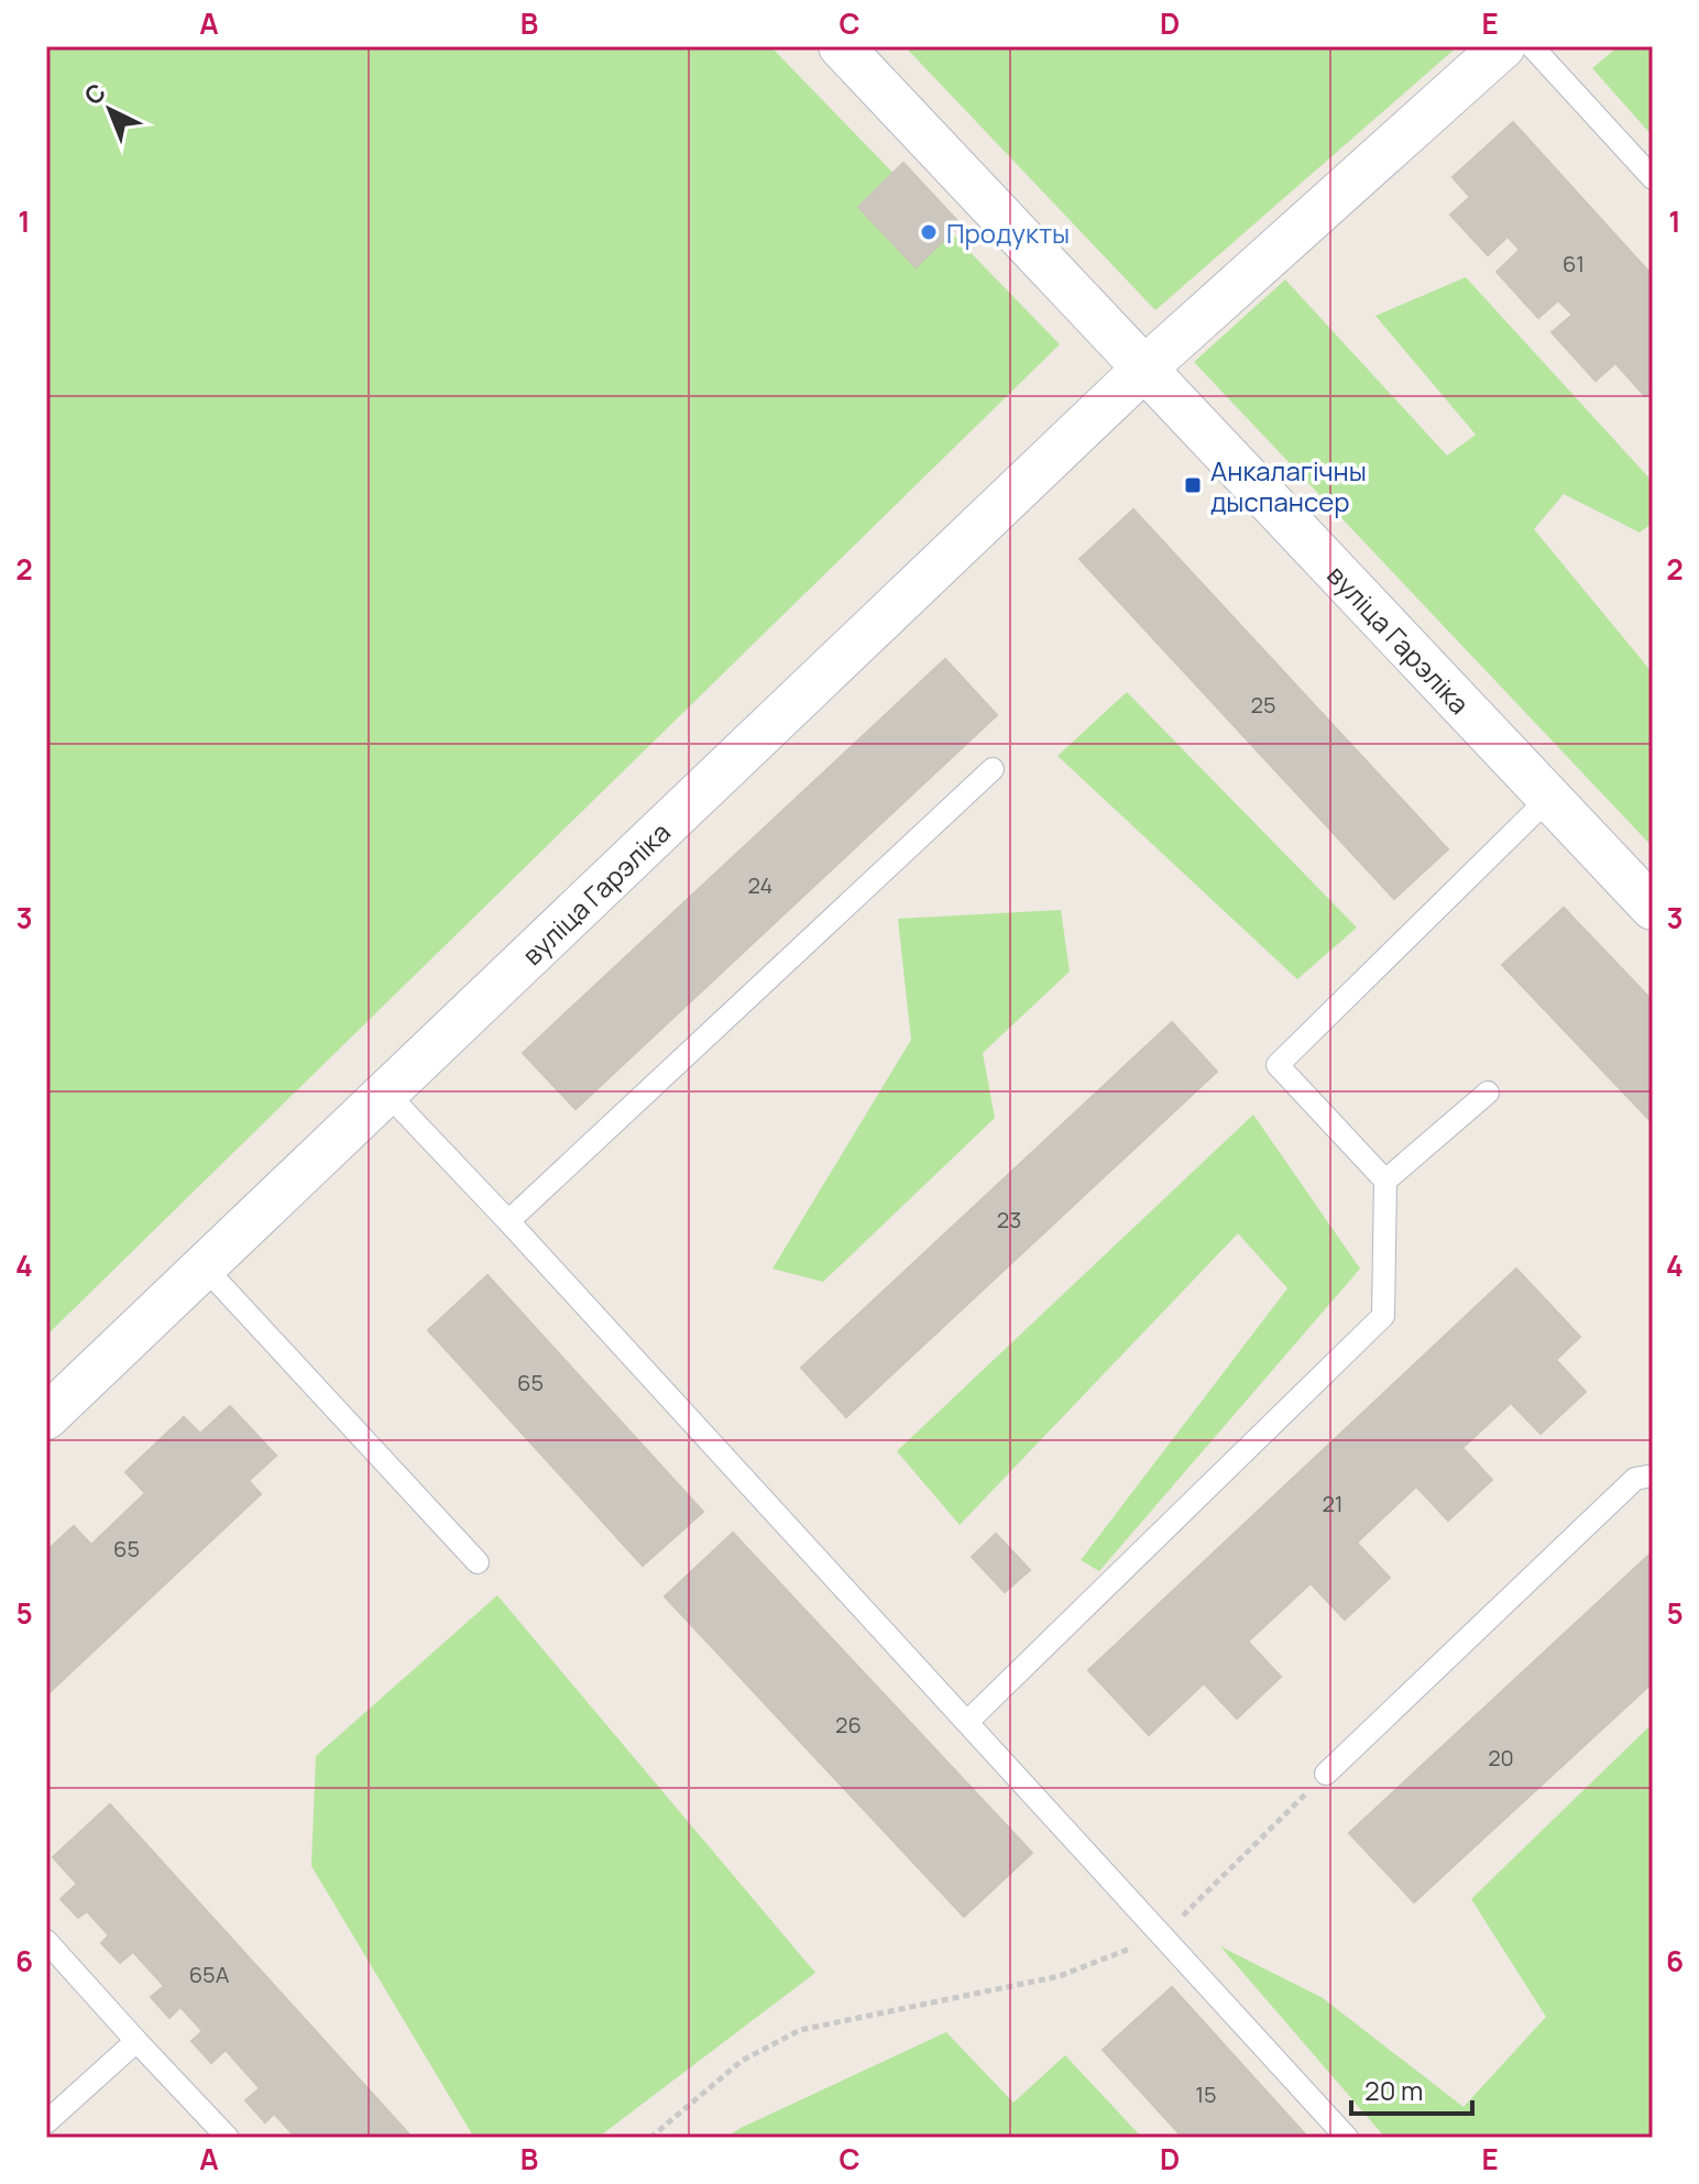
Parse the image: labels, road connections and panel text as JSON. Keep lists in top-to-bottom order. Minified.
{"streets":{"street":["вуліца Гарэліка"]},"places":{"other":["Продукты"],"transit":["Анкалагічны дыспансер"]},"house_numbers":["61","25","24","23","65","21","65","26","20","65А","15"],"scale_bar":"20 m","north":"top left","grid":{"columns":["A","B","C","D","E"],"rows":["1","2","3","4","5","6"]}}
